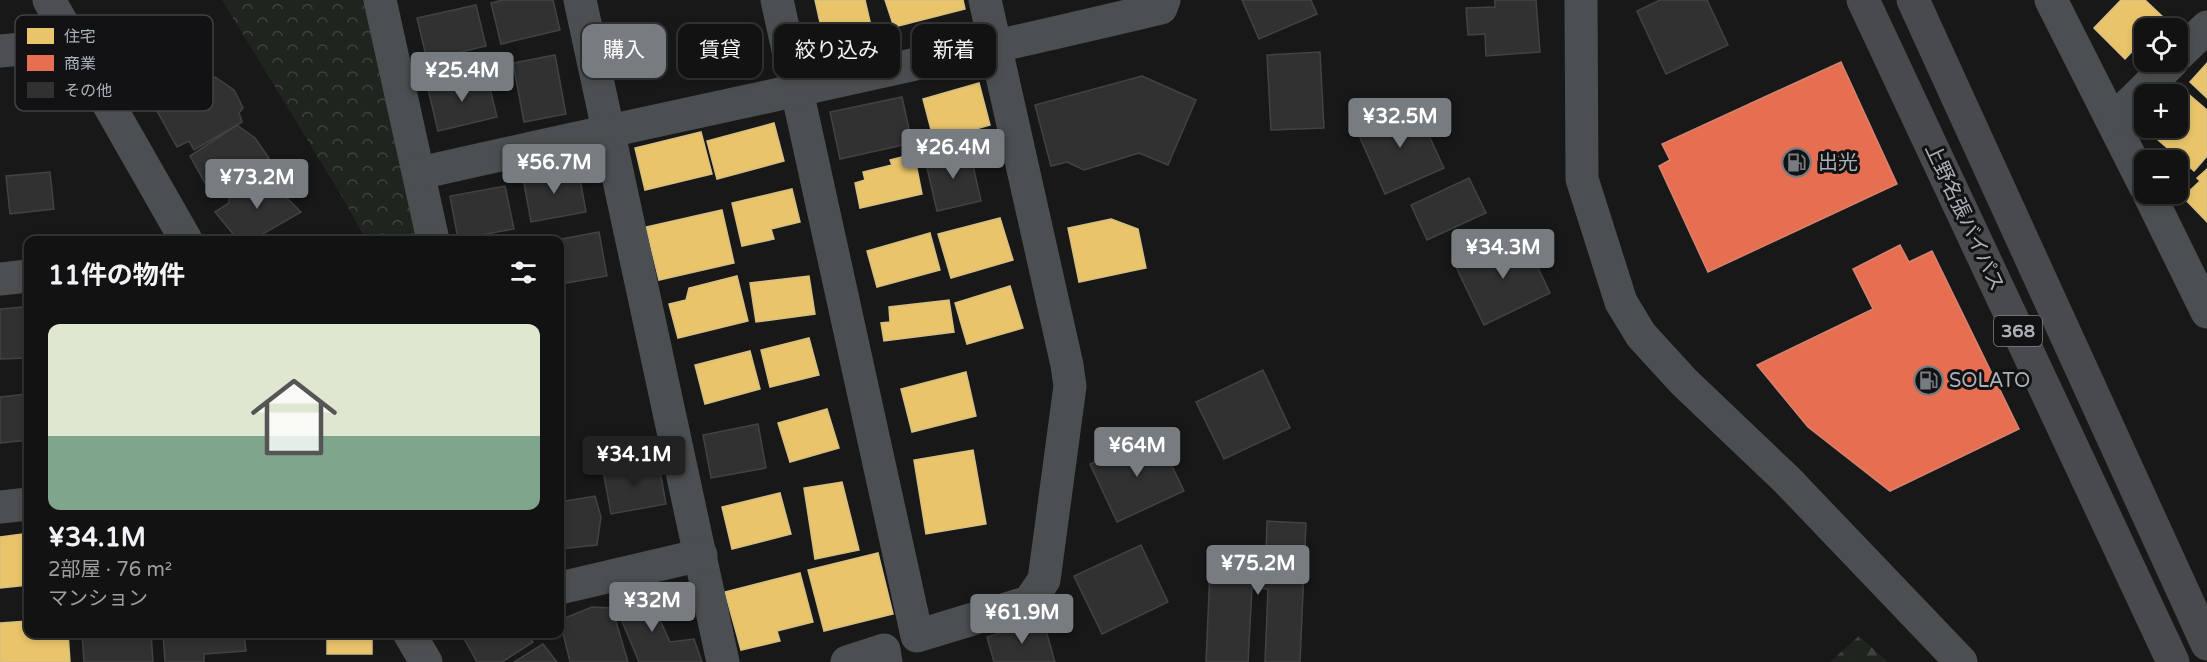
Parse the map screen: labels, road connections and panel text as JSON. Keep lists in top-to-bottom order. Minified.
{"streets":{"highway":["上野名張バイパス","368"]},"places":{"fuel station":["出光","SOLATO"]},"legend":["住宅","商業","その他"],"page":{"map_buttons":["+","−"],"chip":["購入","賃貸","絞り込み","新着"],"price":["¥25.4M","¥32.5M","¥26.4M","¥56.7M","¥73.2M","¥34.3M","¥64M","¥34.1M","¥75.2M","¥32M","¥61.9M"],"heading":"11件の物件","list":[{"name":"¥34.1M","note":"2部屋 · 76 m² · マンション"}]}}
